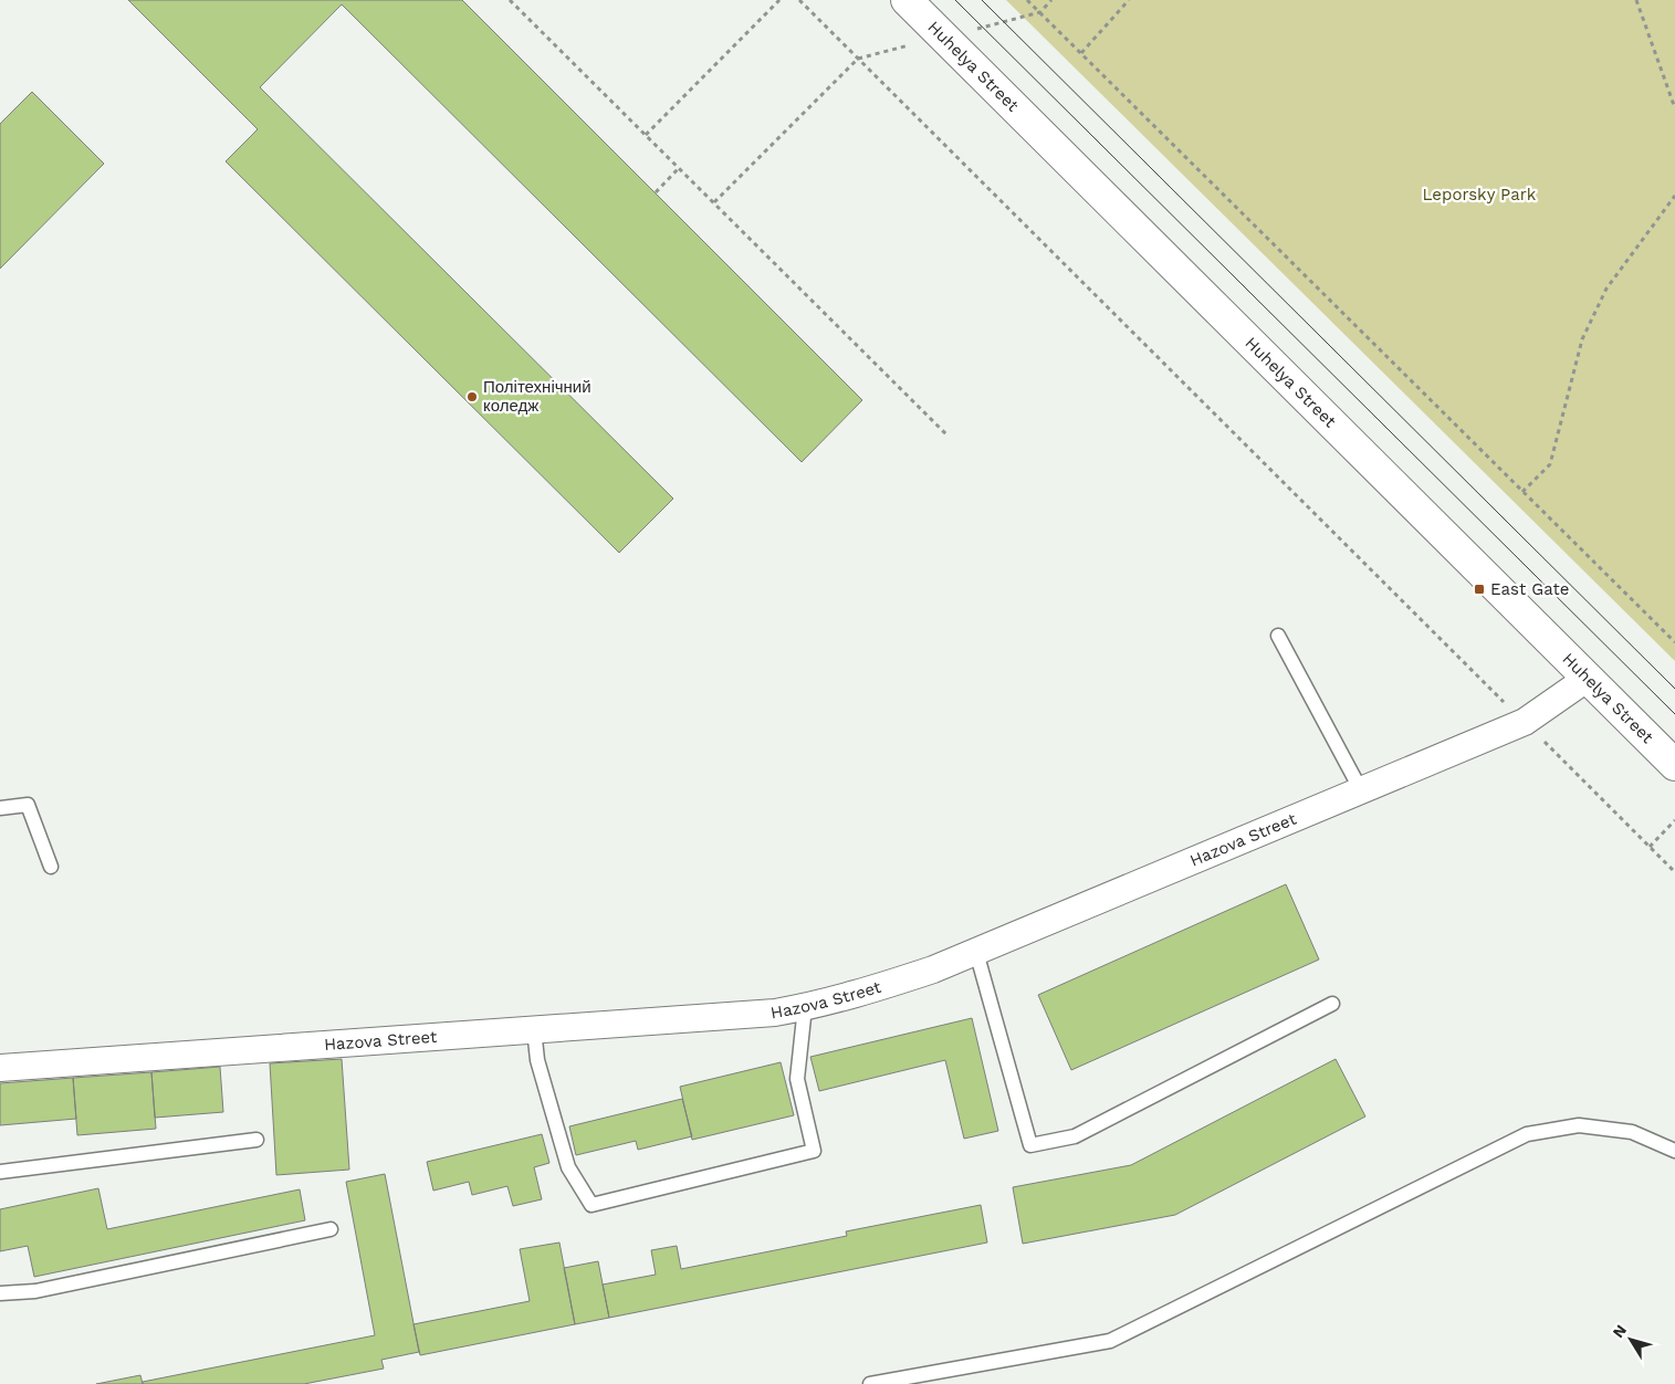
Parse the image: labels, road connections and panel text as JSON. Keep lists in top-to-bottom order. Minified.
{"streets":{"street":["Huhelya Street","Hazova Street"]},"crossings":[["Huhelya Street","Hazova Street"]],"parks":["Leporsky Park"],"places":{"other":["Політехнічний коледж"],"transit":["East Gate"]},"north":"top left"}
